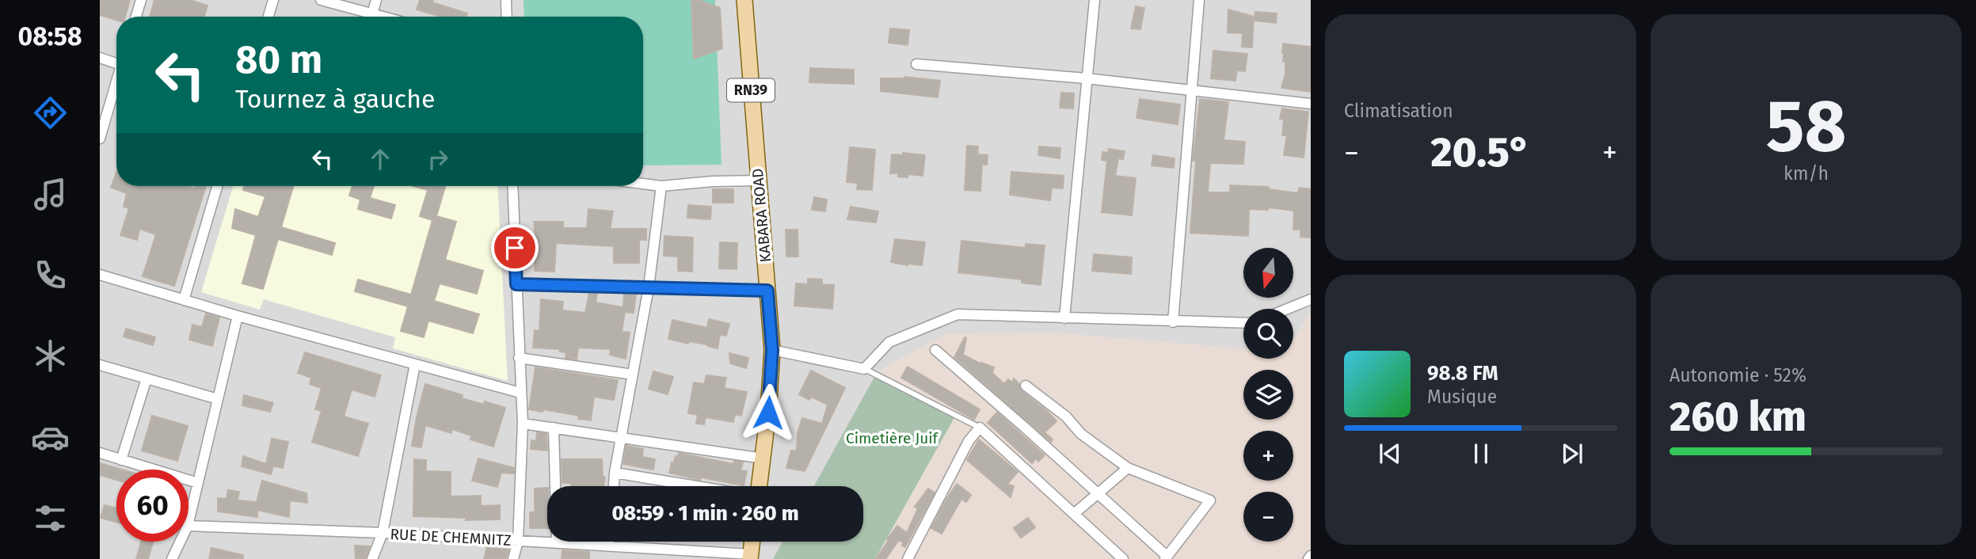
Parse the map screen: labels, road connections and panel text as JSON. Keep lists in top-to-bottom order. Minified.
{"streets":{"main road":["RN39","KABARA ROAD"],"street":["RUE DE CHEMNITZ"]},"parks":["Cimetière Juif"],"north":"bottom","page":{"tabs":"08:58","tile":["Climatisation",["58","km/h"],["Autonomie · 52%","260 km"]],"turn":["80 m","Tournez à gauche"],"heat":["−","20.5°","+"],"map_buttons":["+","−"],"song":["98.8 FM","Musique"],"limit":"60","trip":"08:59 · 1 min · 260 m"}}
